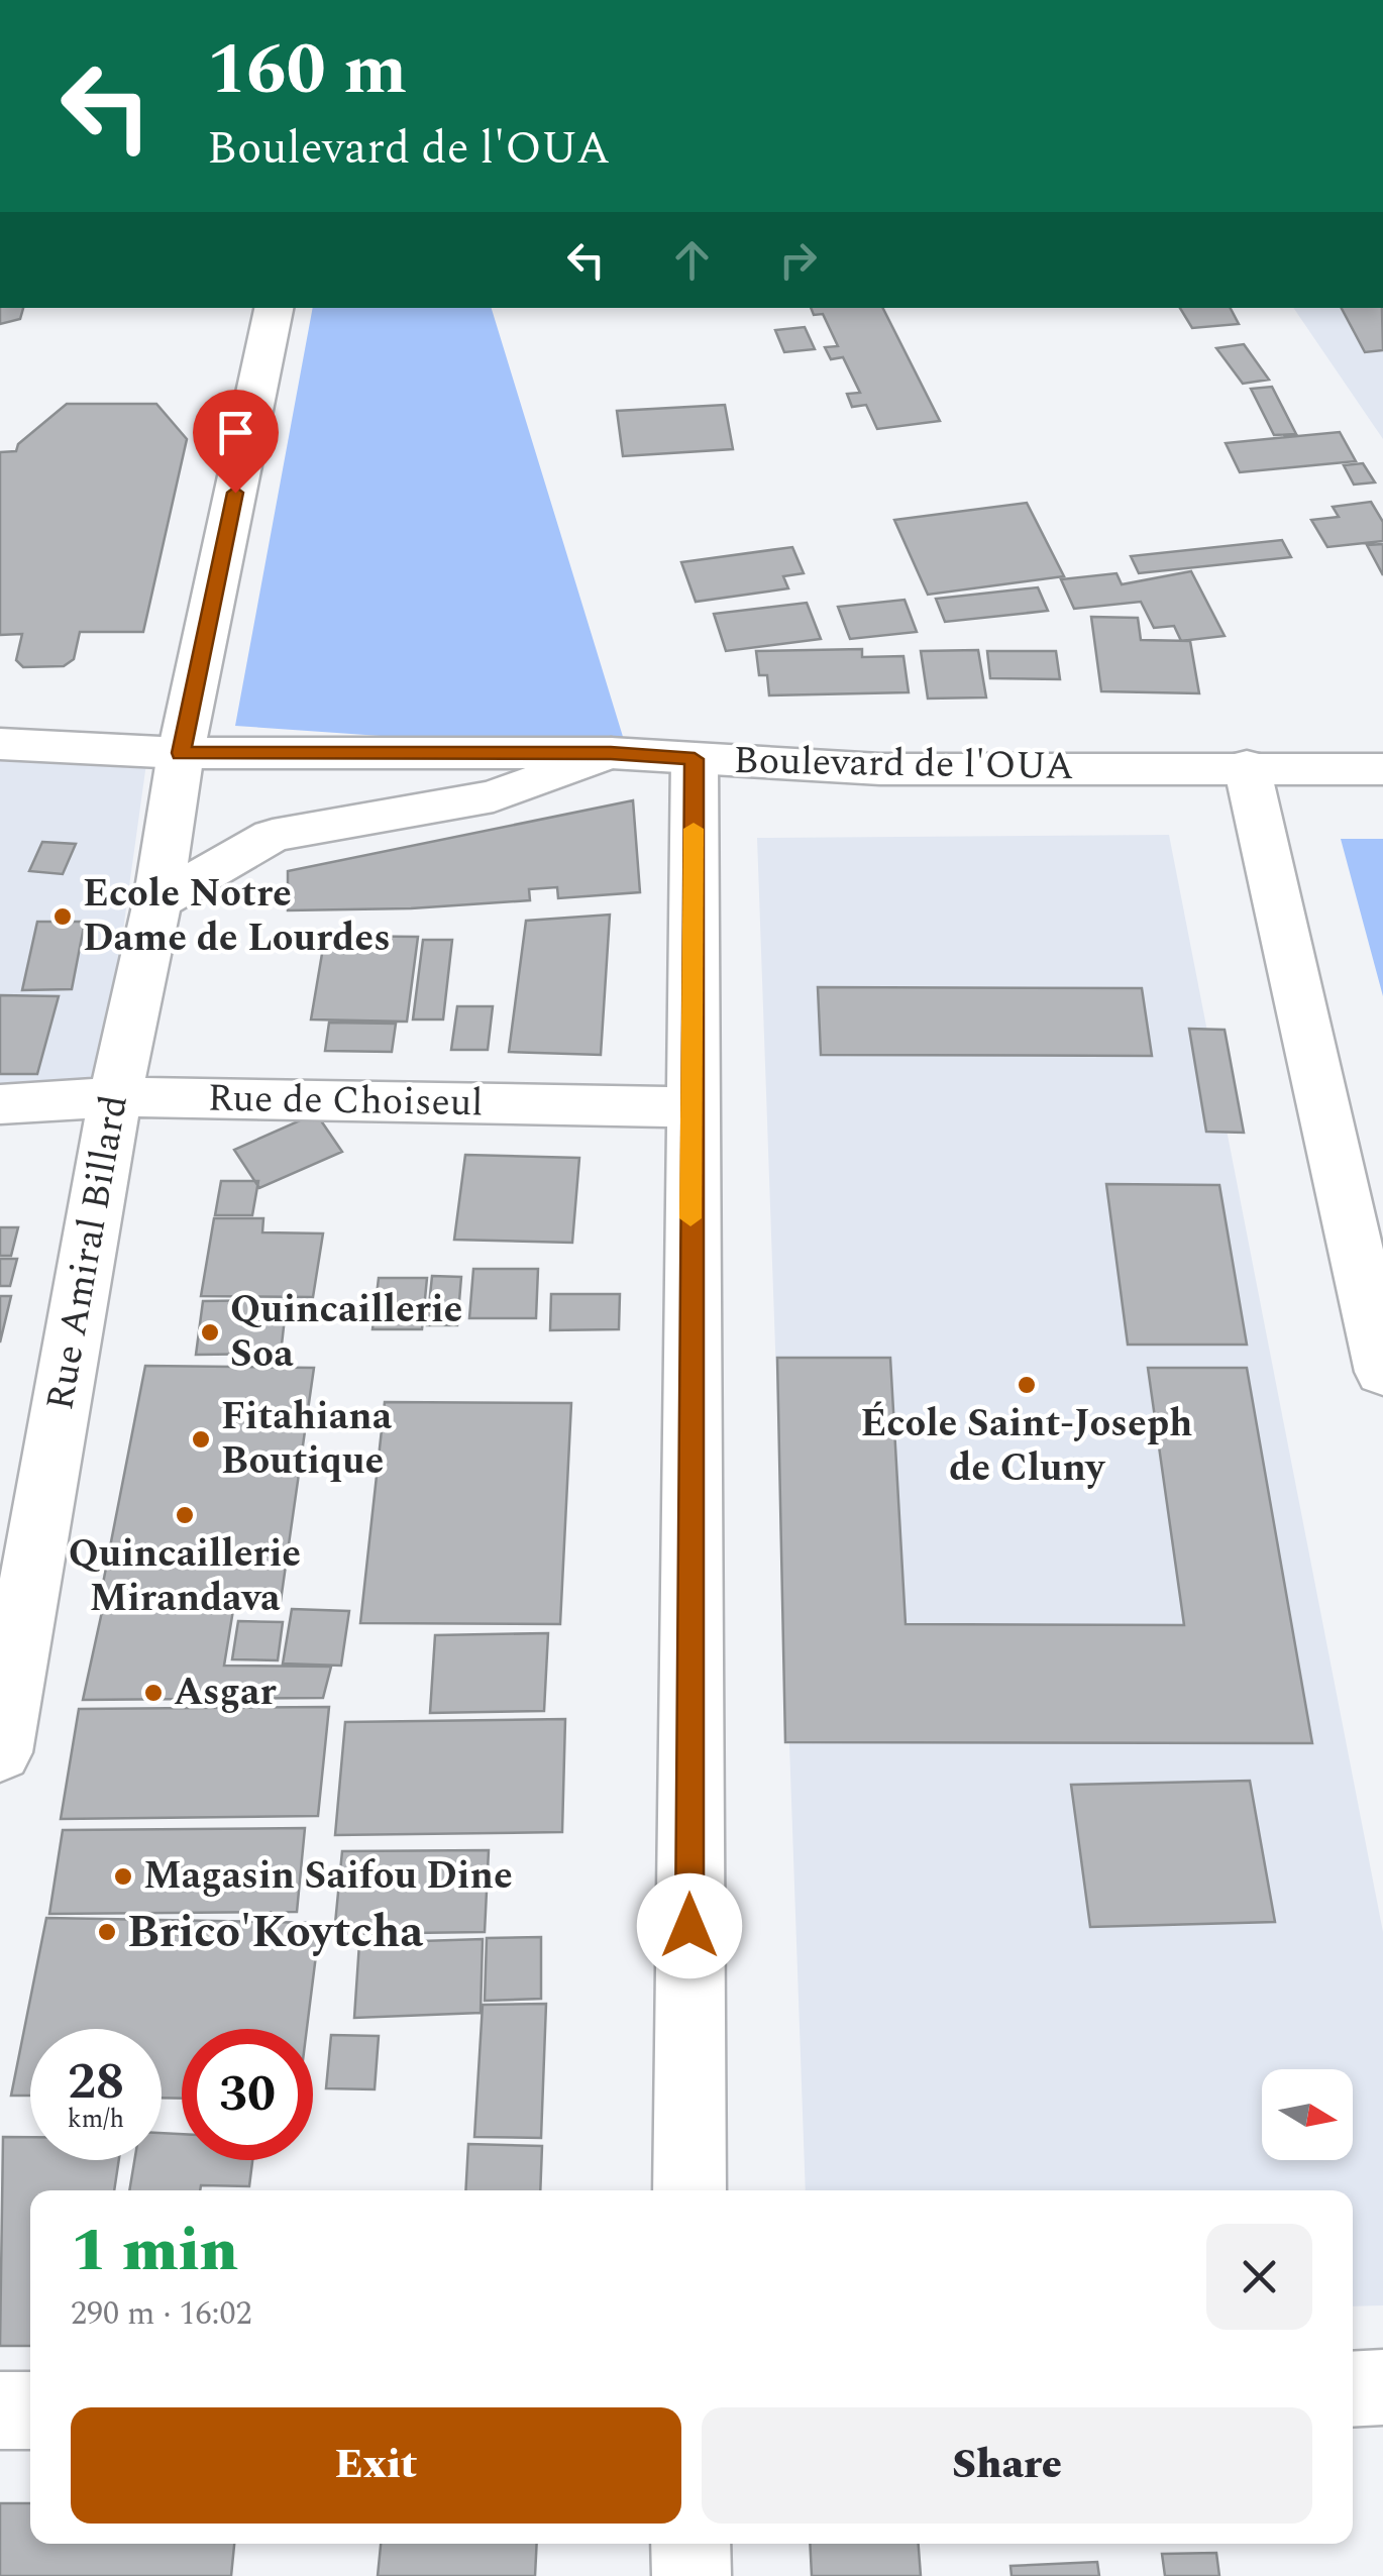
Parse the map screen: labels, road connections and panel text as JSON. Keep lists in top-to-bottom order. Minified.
{"streets":{"street":["Boulevard de l'OUA","Rue de Choiseul","Rue Amiral Billard"]},"crossings":[["Boulevard de l'OUA","Rue Amiral Billard"],["Rue de Choiseul","Rue Amiral Billard"]],"places":["Ecole Notre Dame de Lourdes","Quincaillerie Soa","École Saint-Joseph de Cluny","Fitahiana Boutique","Quincaillerie Mirandava","Asgar","Magasin Saifou Dine","Brico'Koytcha"],"north":"right","page":{"turn":["160 m","Boulevard de l'OUA"],"speed":"28 km/h","limit":"30","heading":["1 min","290 m · 16:02"],"buttons":["Exit","Share"]}}
